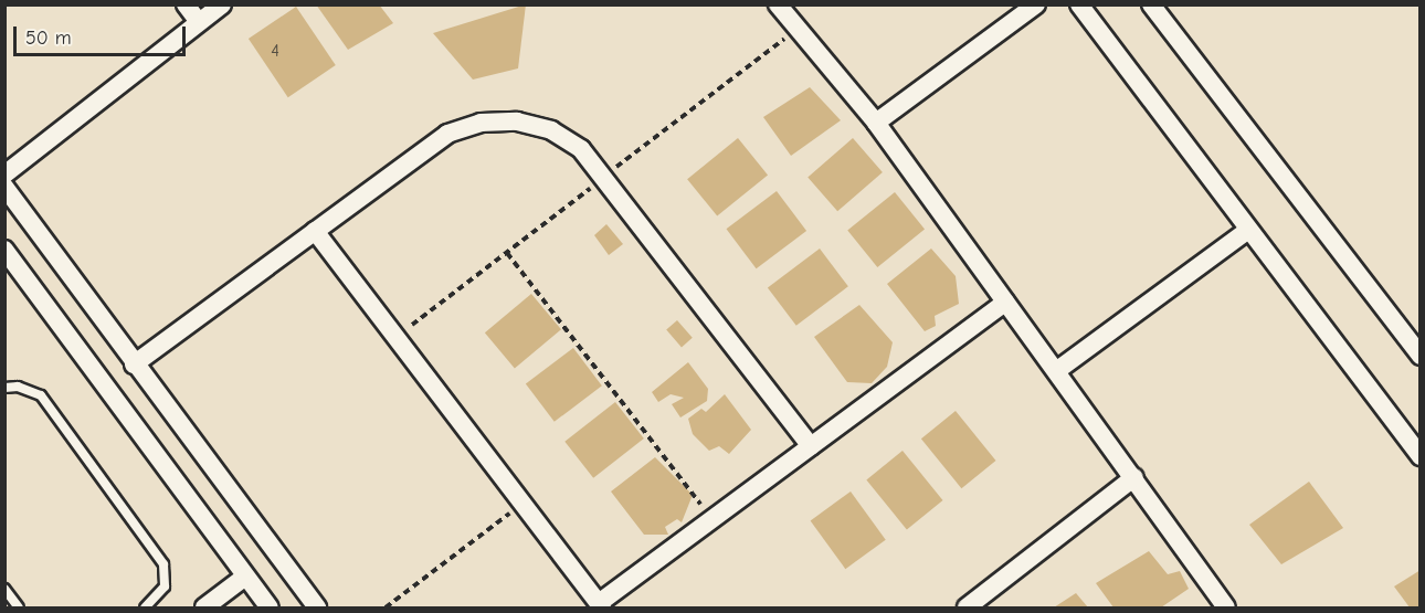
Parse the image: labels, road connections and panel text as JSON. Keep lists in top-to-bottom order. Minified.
{"house_numbers":["4"],"scale_bar":"50 m"}
